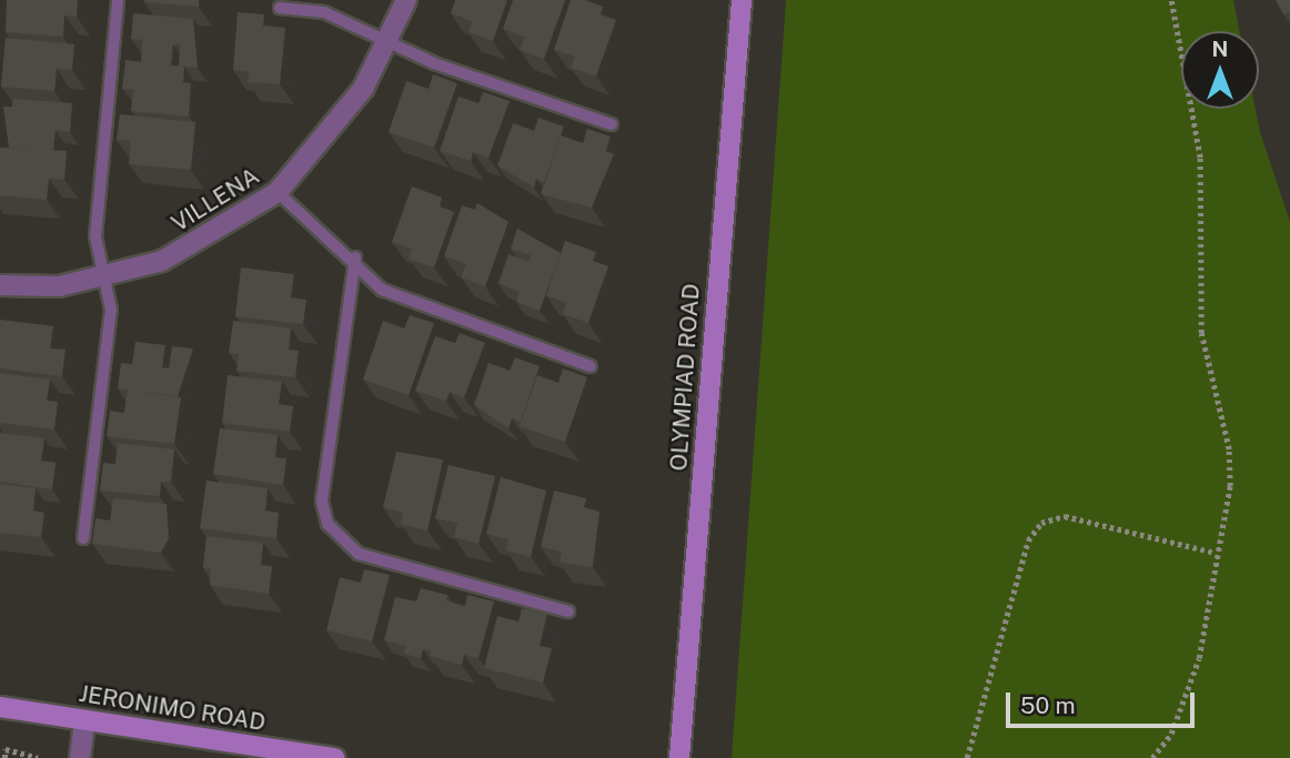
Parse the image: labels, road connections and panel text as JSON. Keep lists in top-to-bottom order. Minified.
{"streets":{"main road":["OLYMPIAD ROAD","JERONIMO ROAD"],"street":["VILLENA"]},"scale_bar":"50 m","north":"top"}
